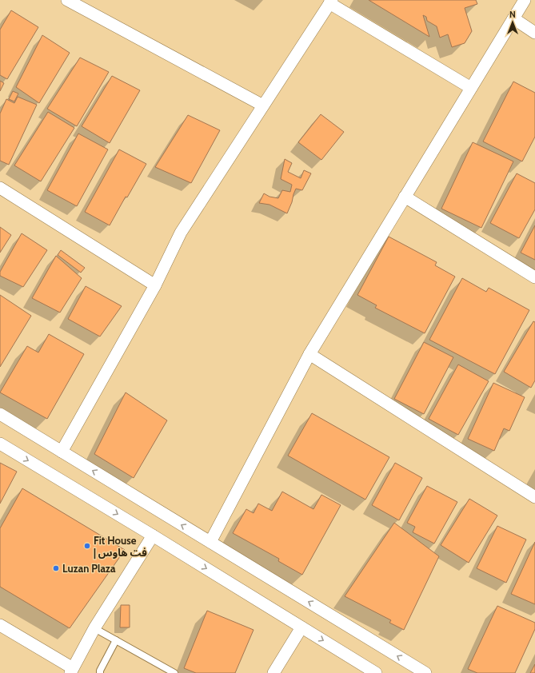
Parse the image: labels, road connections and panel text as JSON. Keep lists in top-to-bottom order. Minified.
{"places":["Fit House | فت هاوس","Luzan Plaza"],"north":"top"}
